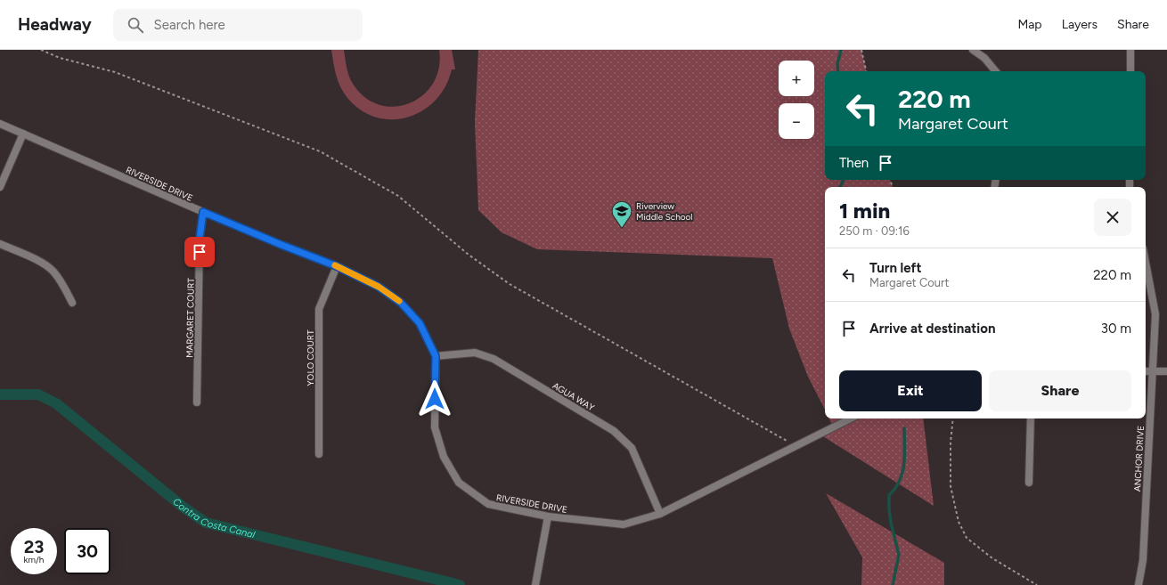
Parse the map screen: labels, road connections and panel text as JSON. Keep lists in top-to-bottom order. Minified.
{"streets":{"street":["RIVERSIDE DRIVE","MARGARET COURT","YOLO COURT","AGUA WAY","ANCHOR DRIVE"]},"crossings":[["RIVERSIDE DRIVE","MARGARET COURT"],["RIVERSIDE DRIVE","YOLO COURT"],["RIVERSIDE DRIVE","AGUA WAY"]],"water":["Contra Costa Canal"],"places":{"school or university":["Riverview Middle School"]},"page":{"header":"Headway","search":"Search here","nav":["Map","Layers","Share"],"map_buttons":["+","−"],"turn":["220 m","Margaret Court"],"then":"Then","heading":["1 min","250 m · 09:16"],"list":[{"name":"Turn left","note":"Margaret Court","value":"220 m"},{"name":"Arrive at destination","value":"30 m"}],"buttons":["Exit","Share"],"speed":"23 km/h","limit":"30"}}
